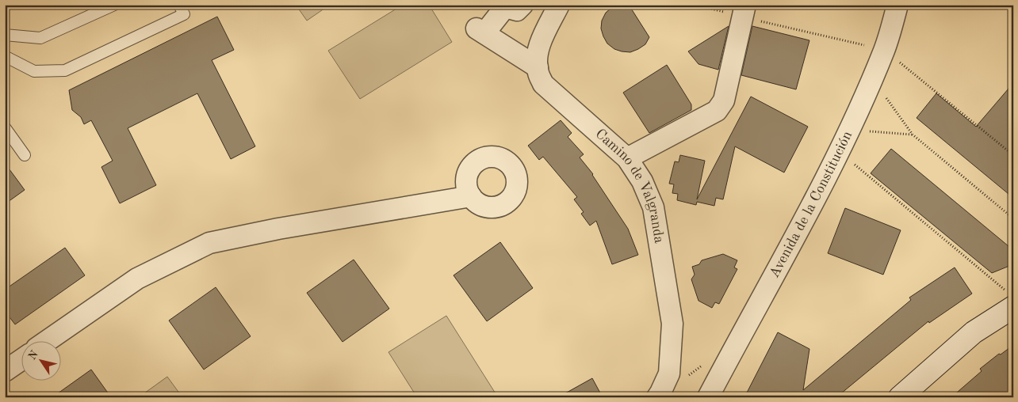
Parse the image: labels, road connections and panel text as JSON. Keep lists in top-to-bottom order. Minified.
{"streets":{"street":["Camino de Valgranda","Avenida de la Constitución"]},"north":"top left"}
